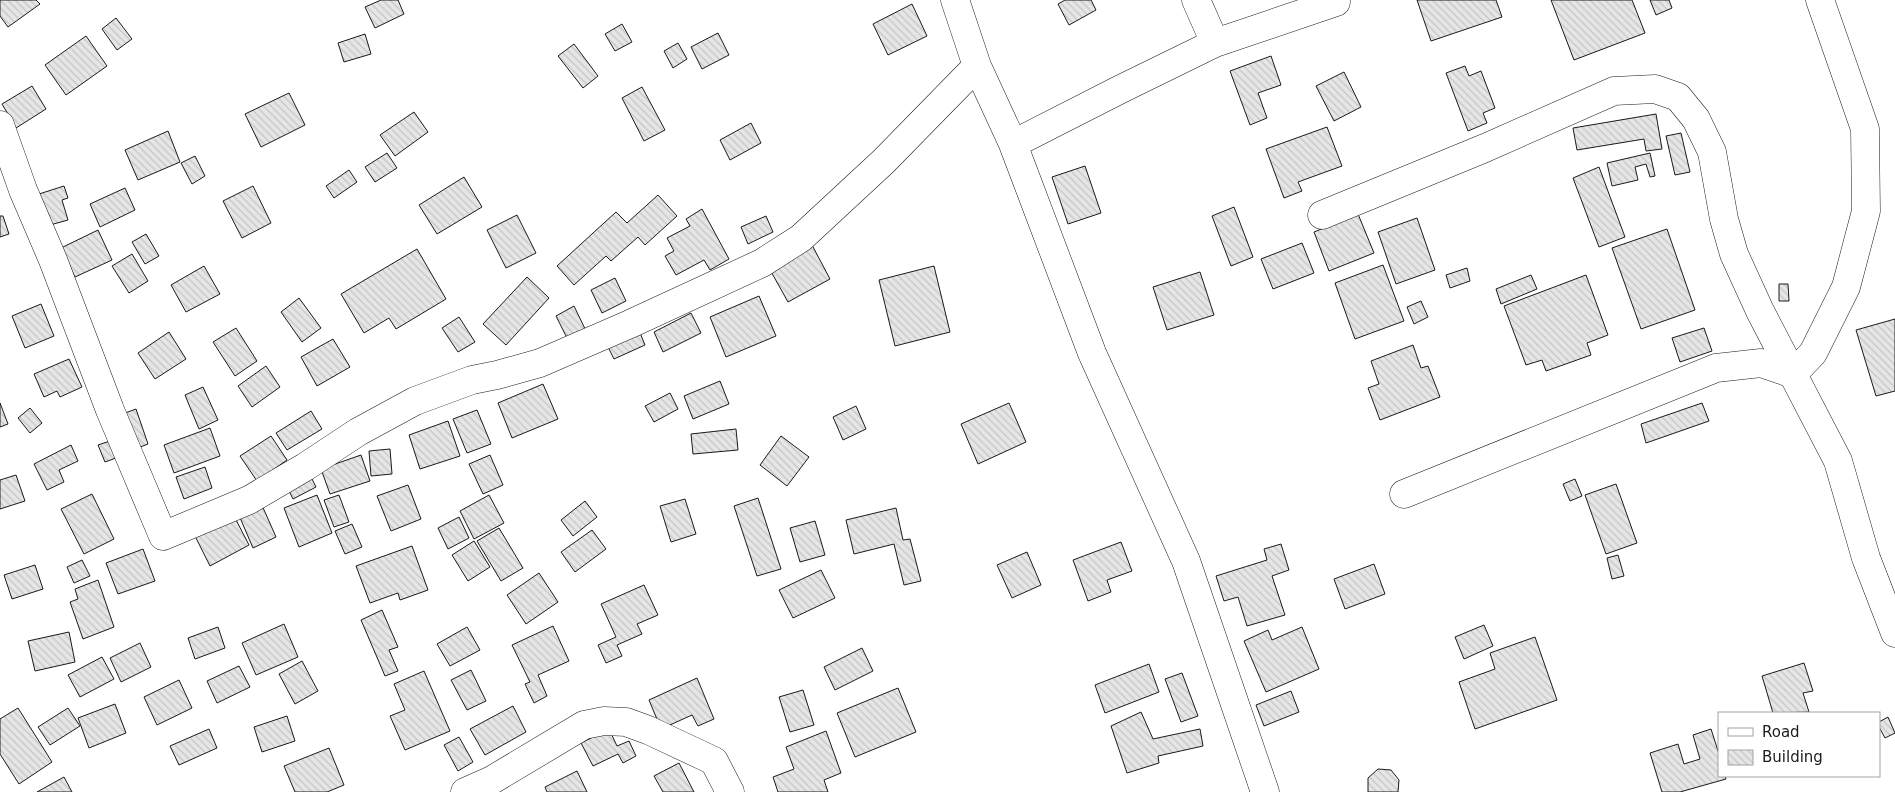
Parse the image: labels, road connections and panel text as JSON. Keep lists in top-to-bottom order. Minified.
{"legend":["Road","Building"]}
